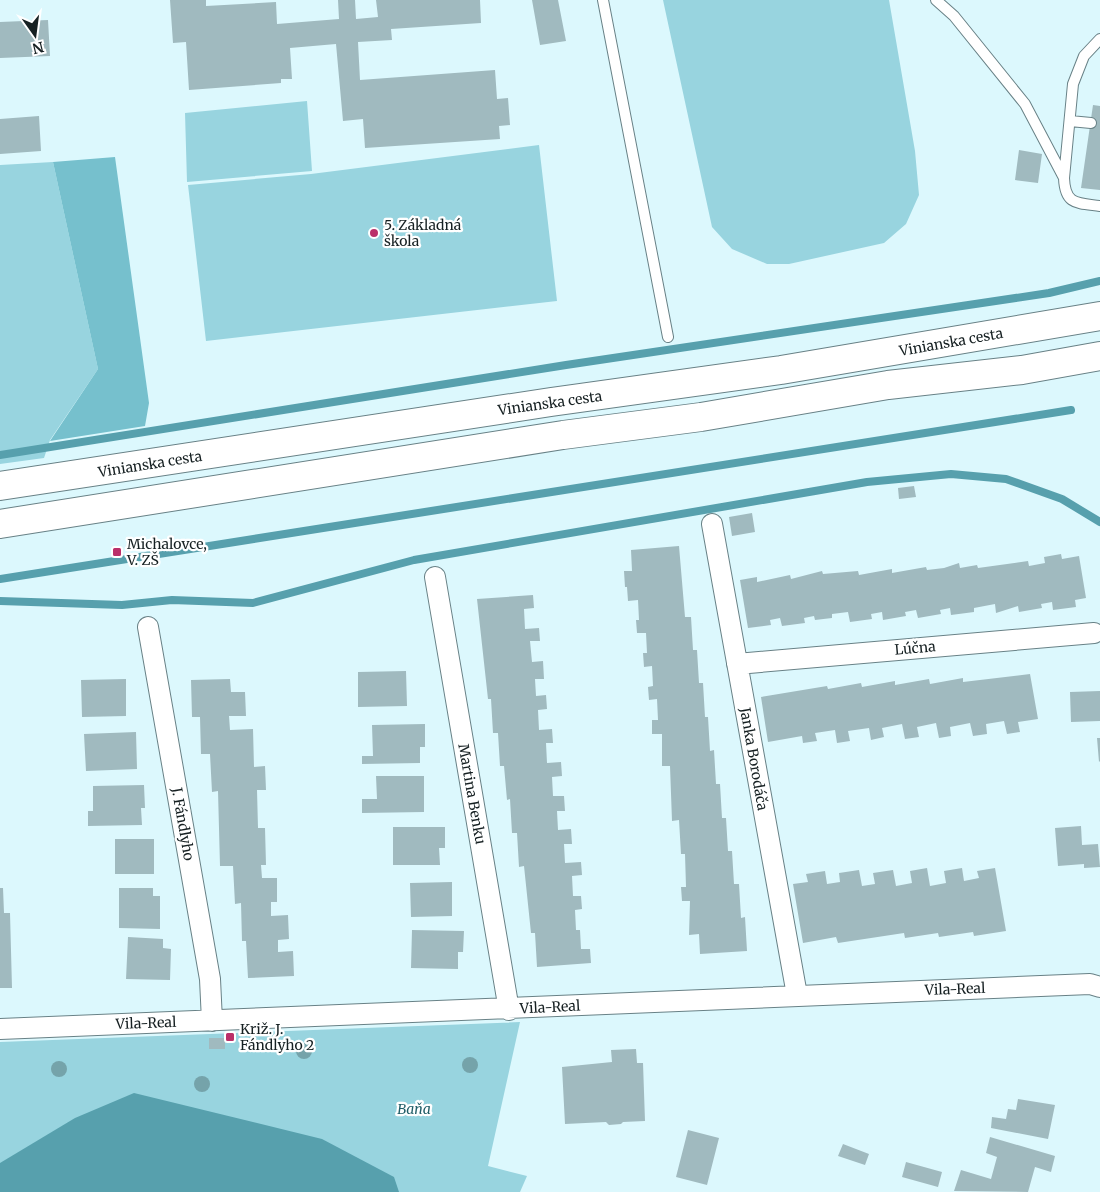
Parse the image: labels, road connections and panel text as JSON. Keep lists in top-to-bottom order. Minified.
{"streets":{"main road":["Vinianska cesta"],"street":["Lúčna","Janka Borodáča","Martina Benku","J. Fándlyho","Vila-Real"]},"crossings":[["Lúčna","Janka Borodáča"],["Janka Borodáča","Vila-Real"],["Martina Benku","Vila-Real"],["J. Fándlyho","Vila-Real"]],"parks":["Baňa"],"places":{"other":["5. Základná škola"],"transit":["Michalovce, V. ZŠ","Križ. J. Fándlyho 2"]},"north":"bottom"}
